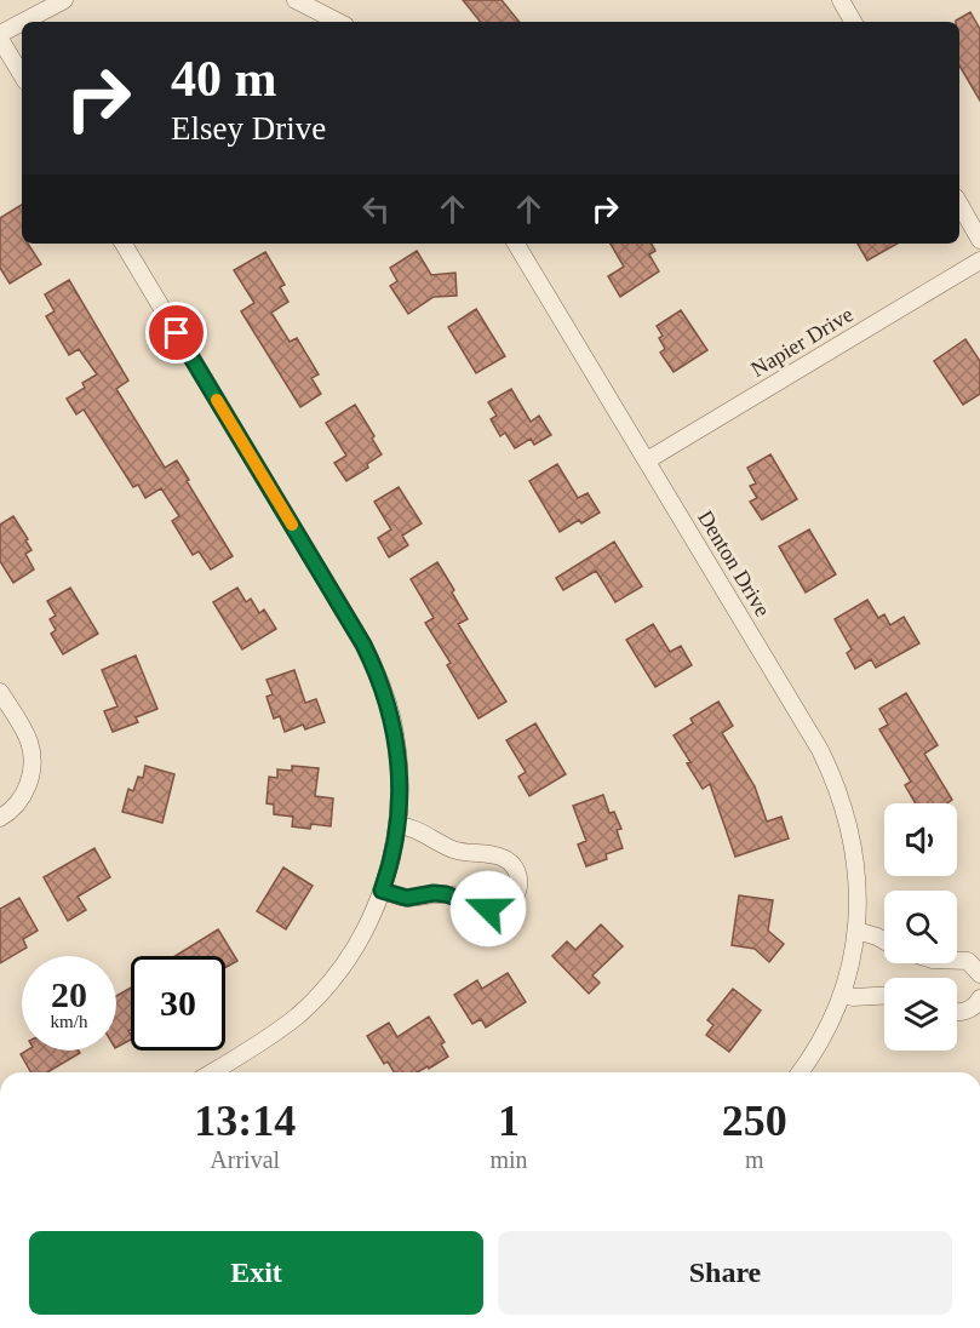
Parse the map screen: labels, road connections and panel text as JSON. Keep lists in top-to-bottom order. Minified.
{"streets":{"street":["Napier Drive","Denton Drive"]},"crossings":[["Napier Drive","Denton Drive"]],"page":{"turn":["40 m","Elsey Drive"],"speed":"20 km/h","limit":"30","eta":["13:14","Arrival","1","min","250","m"],"buttons":["Exit","Share"]}}
